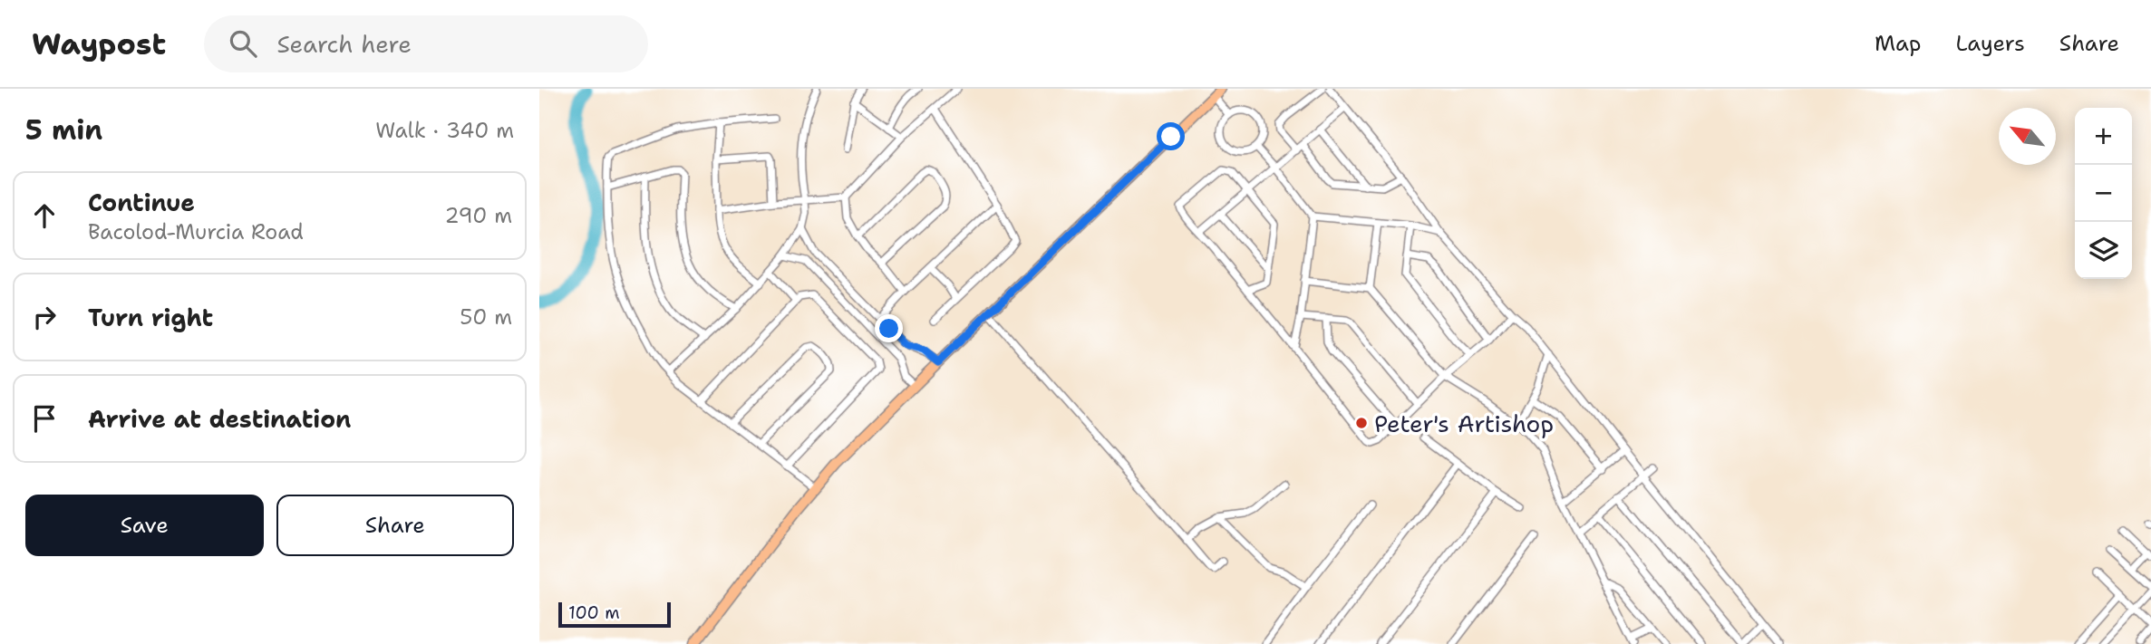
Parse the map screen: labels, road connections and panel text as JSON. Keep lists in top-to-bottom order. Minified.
{"places":["Peter's Artishop"],"scale_bar":"100 m","north":"top left","page":{"header":"Waypost","search":"Search here","nav":["Map","Layers","Share"],"heading":["5 min","Walk · 340 m"],"map_buttons":["+","−"],"list":[["Continue","Bacolod-Murcia Road","290 m"],["Turn right","50 m"],"Arrive at destination"],"buttons":["Save","Share"],"scale":"100 m"}}
